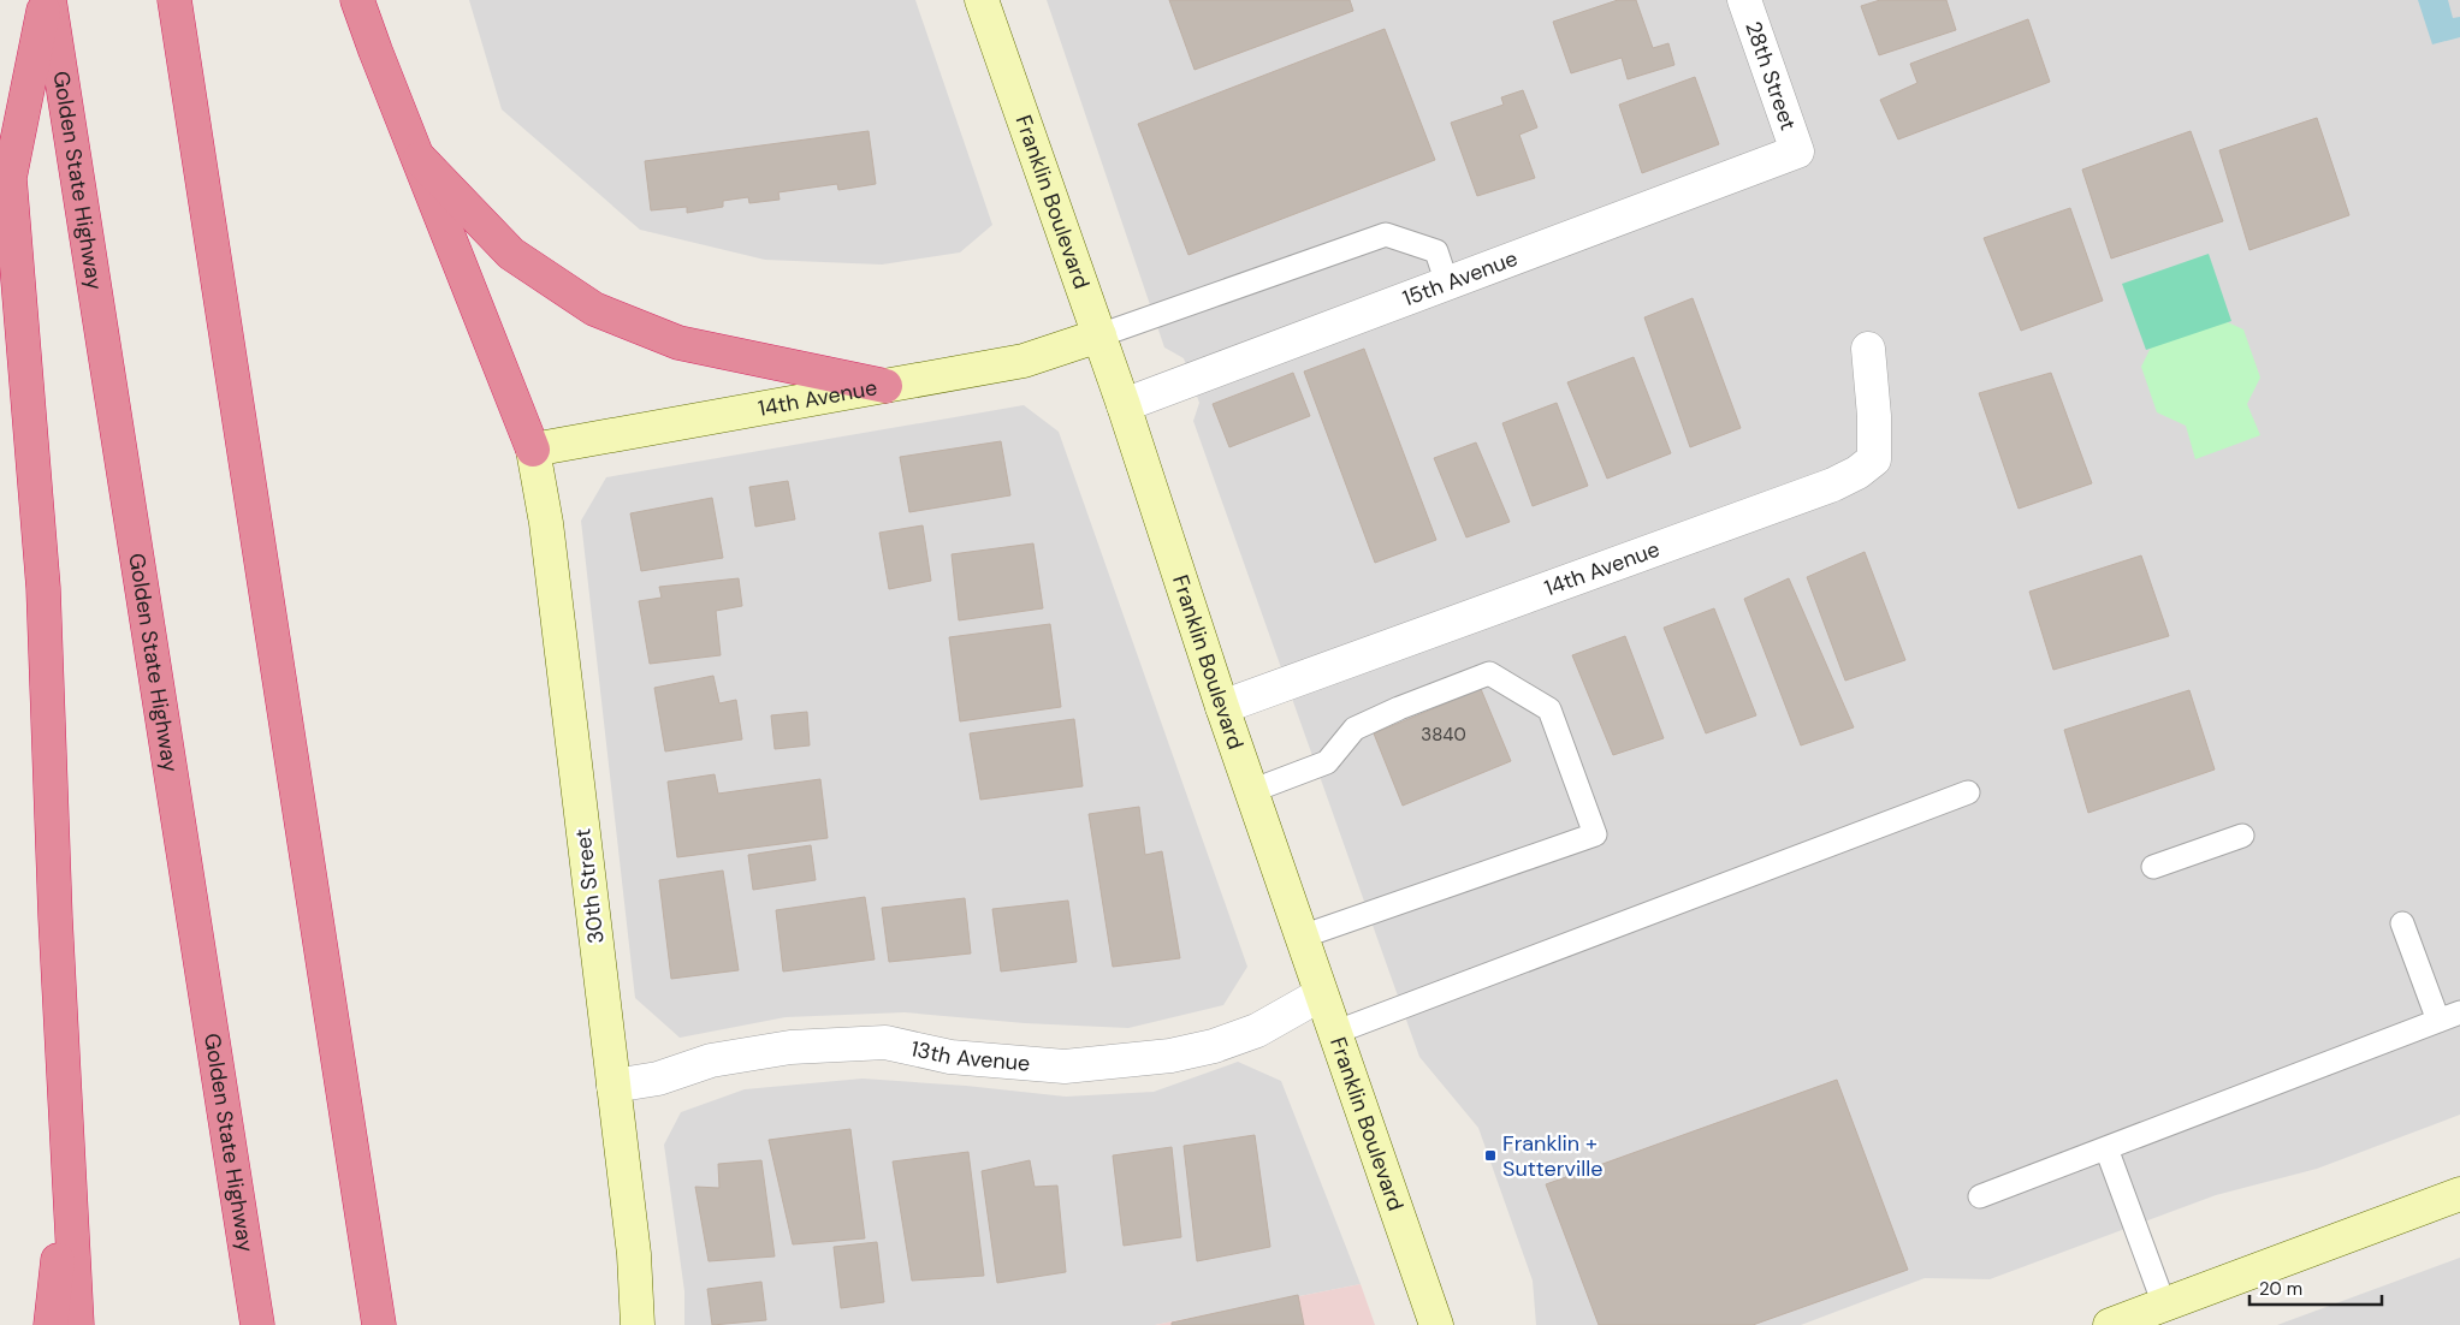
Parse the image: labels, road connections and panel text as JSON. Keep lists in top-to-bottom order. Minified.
{"streets":{"highway":["Golden State Highway"],"main road":["Franklin Boulevard","14th Avenue","30th Street"],"street":["28th Street","15th Avenue","13th Avenue"]},"crossings":[["28th Street","15th Avenue"],["Franklin Boulevard","15th Avenue"],["Franklin Boulevard","14th Avenue"],["Franklin Boulevard","13th Avenue"],["14th Avenue","30th Street"],["30th Street","13th Avenue"]],"places":{"transit":["Franklin + Sutterville"]},"house_numbers":["3840"],"scale_bar":"20 m"}
